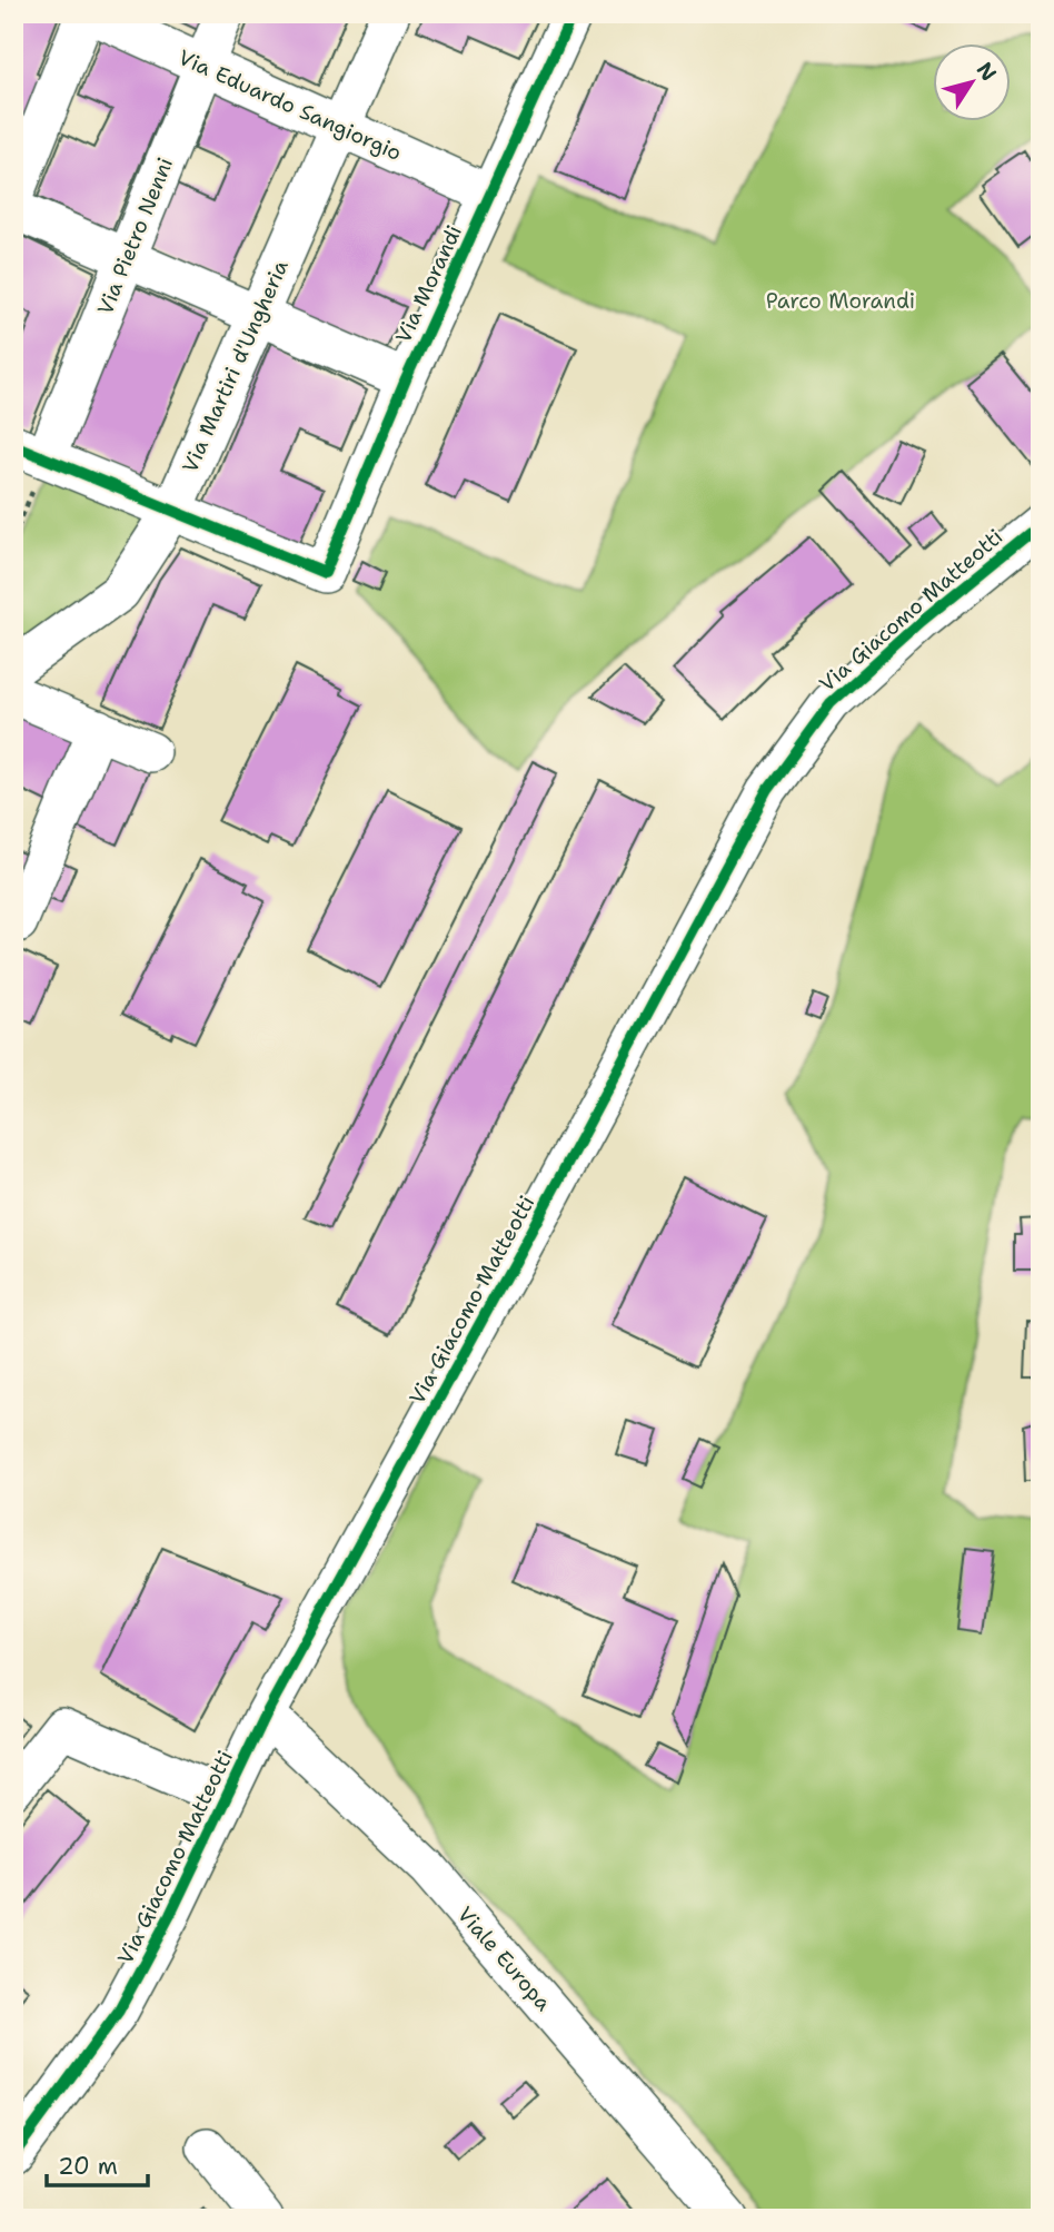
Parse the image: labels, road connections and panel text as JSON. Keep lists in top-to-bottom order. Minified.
{"streets":{"street":["Via Eduardo Sangiorgio","Via Pietro Nenni","Via Morandi","Via Martiri d'Ungheria","Via Giacomo Matteotti","Viale Europa"]},"crossings":[["Via Eduardo Sangiorgio","Via Pietro Nenni"],["Via Eduardo Sangiorgio","Via Morandi"],["Via Eduardo Sangiorgio","Via Martiri d'Ungheria"],["Via Morandi","Via Martiri d'Ungheria"],["Via Giacomo Matteotti","Viale Europa"]],"parks":["Parco Morandi"],"scale_bar":"20 m","north":"top right"}
